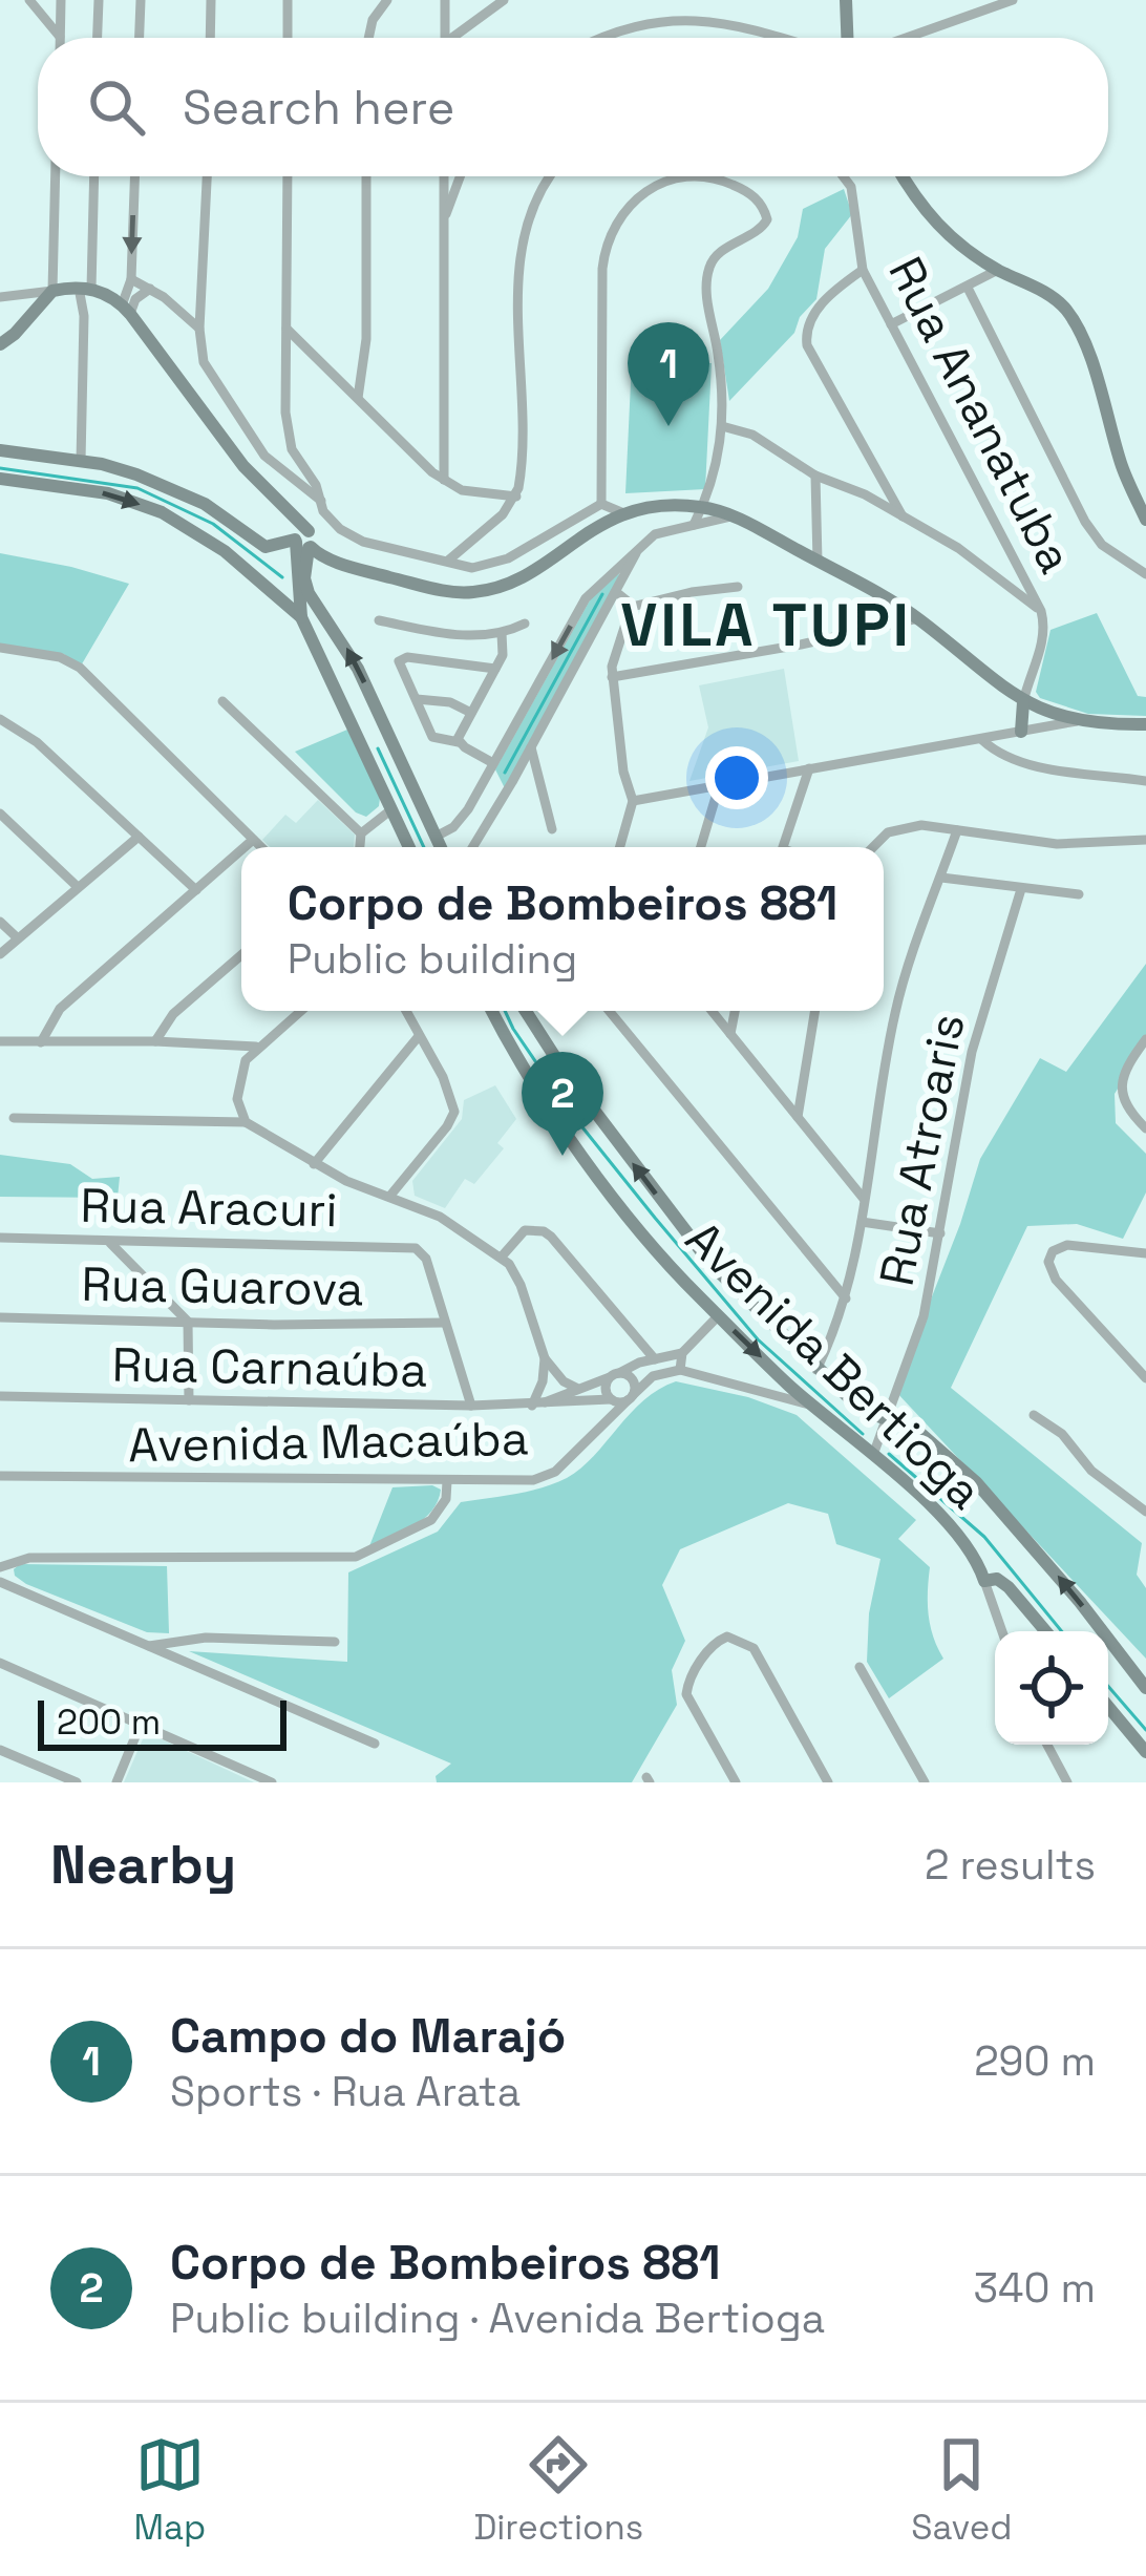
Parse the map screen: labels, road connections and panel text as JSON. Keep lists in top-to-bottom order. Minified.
{"streets":{"street":["Rua Ananatuba","Rua Atroaris","Rua Aracuri","Rua Guarova","Avenida Bertioga","Rua Carnaúba","Avenida Macaúba"]},"crossings":[["Rua Atroaris","Avenida Bertioga"],["Rua Aracuri","Rua Guarova"],["Rua Carnaúba","Avenida Macaúba"]],"districts":["VILA TUPI"],"scale_bar":"200 m","page":{"search":"Search here","pins":["1","2"],"popup":["Corpo de Bombeiros 881","Public building"],"scale":"200 m","heading":["Nearby","2 results"],"list":[{"mark":"1","name":"Campo do Marajó","note":"Sports · Rua Arata","value":"290 m"},{"mark":"2","name":"Corpo de Bombeiros 881","note":"Public building · Avenida Bertioga","value":"340 m"}],"nav":["Map","Directions","Saved"]}}
